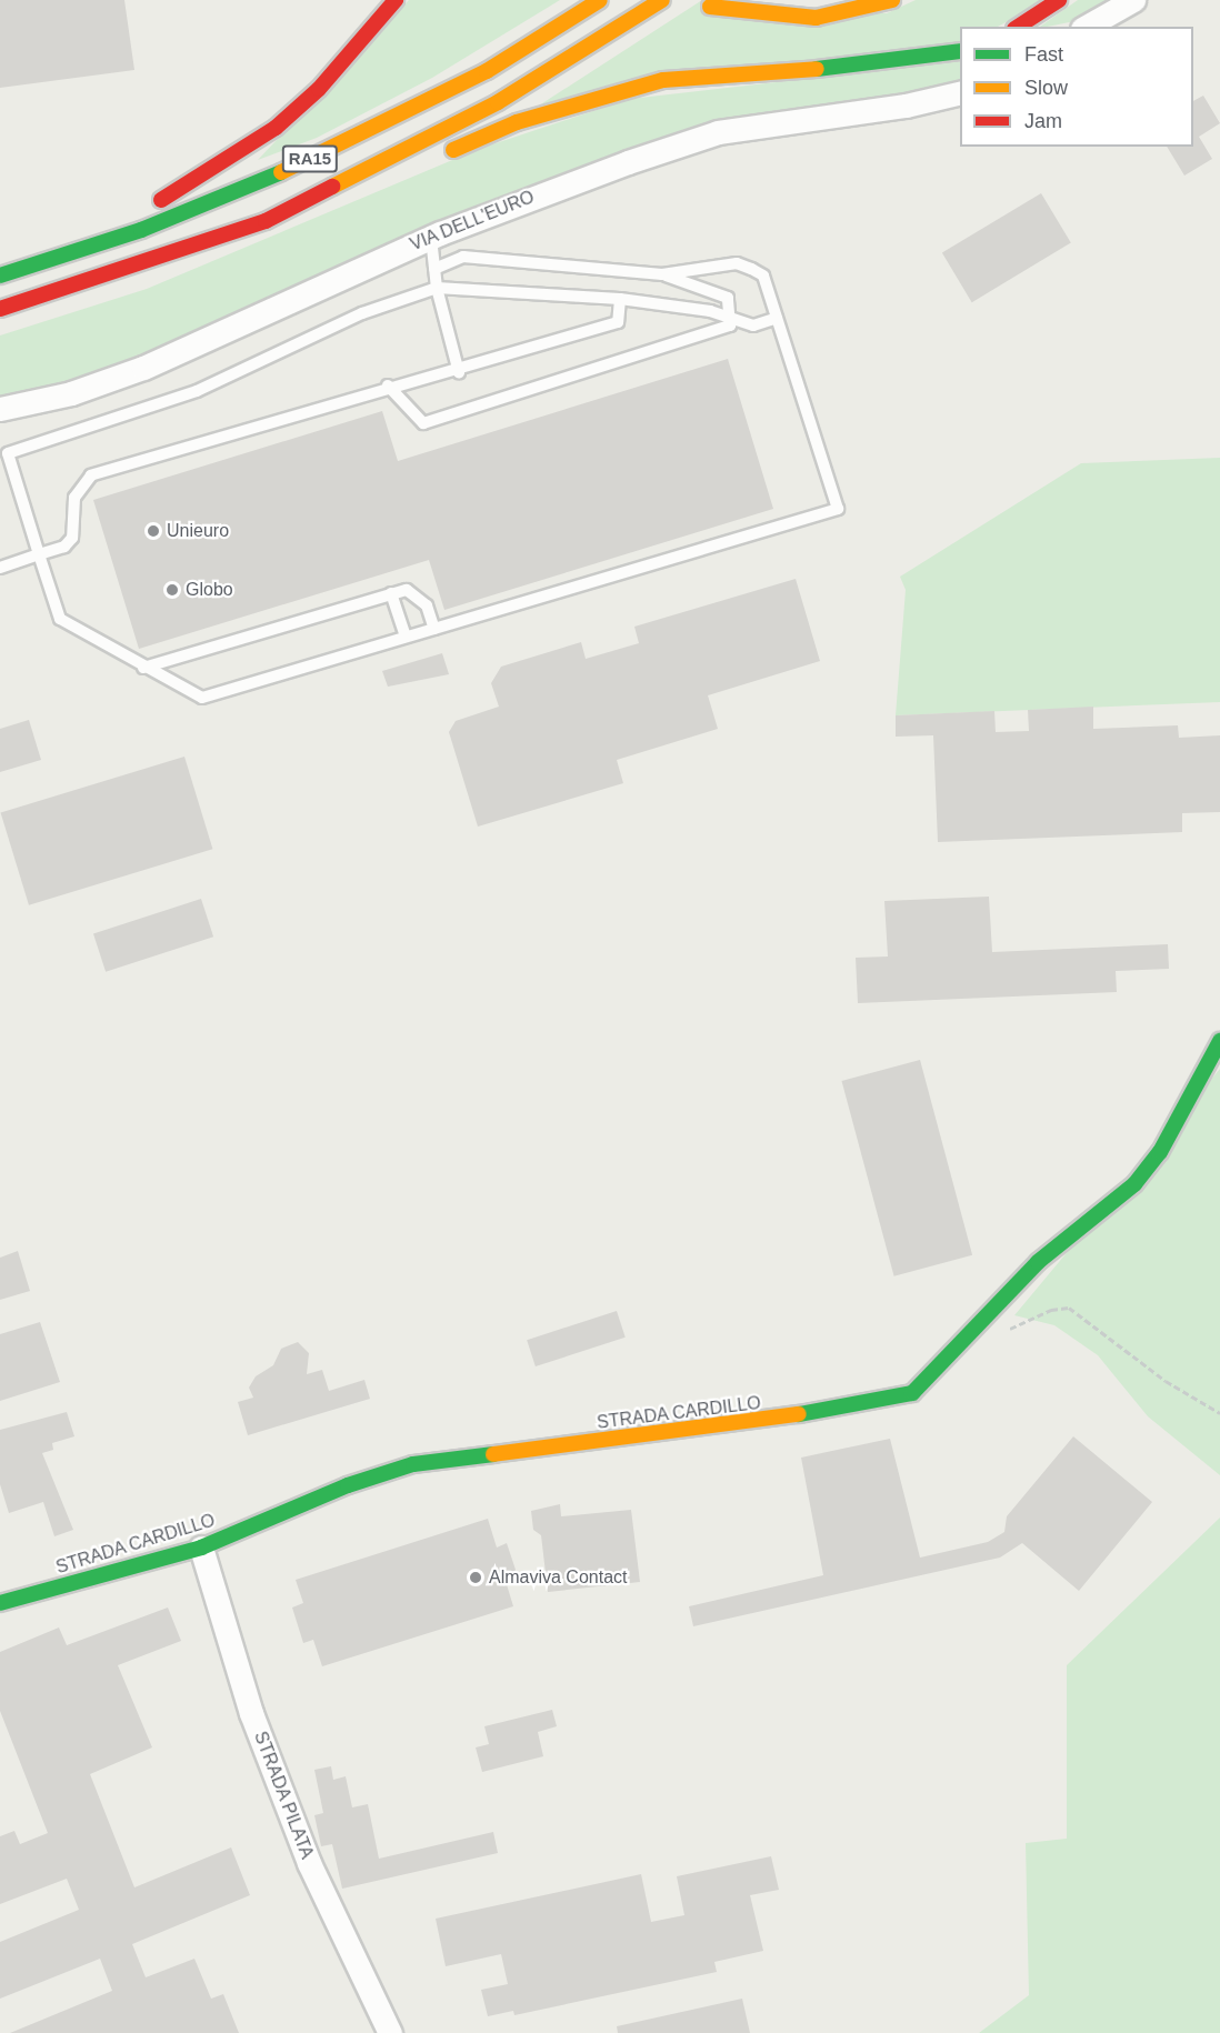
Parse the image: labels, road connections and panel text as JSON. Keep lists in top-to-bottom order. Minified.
{"streets":{"main road":["RA15","STRADA CARDILLO"],"street":["VIA DELL'EURO","STRADA PILATA"]},"crossings":[["STRADA CARDILLO","STRADA PILATA"]],"places":["Unieuro","Globo","Almaviva Contact"],"legend":["Fast","Slow","Jam"]}
